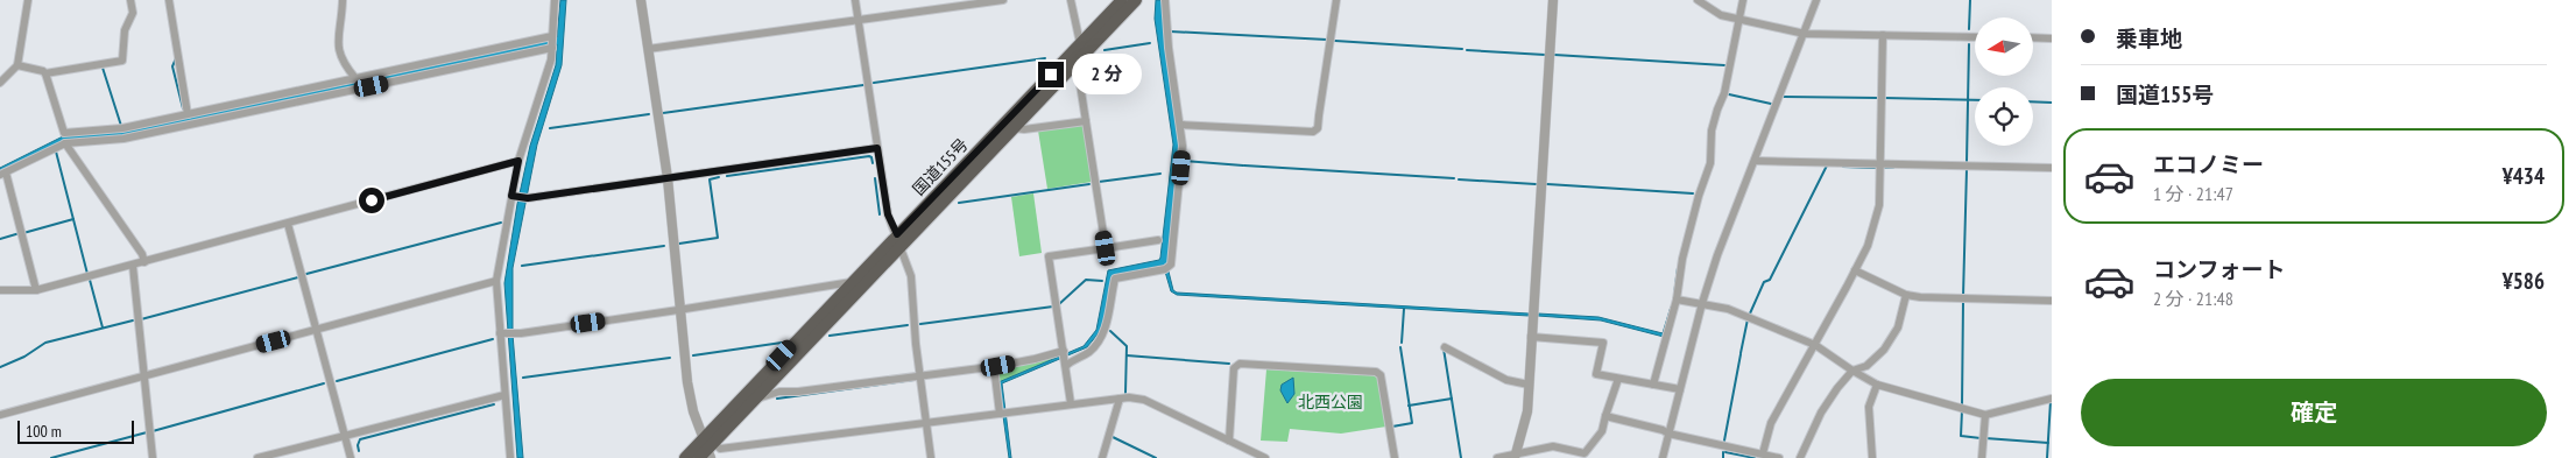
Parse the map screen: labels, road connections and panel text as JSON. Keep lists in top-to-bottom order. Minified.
{"streets":{"highway":["国道155号"]},"parks":["北西公園"],"scale_bar":"100 m","north":"left","page":{"banner":["乗車地","国道155号"],"bubble":"2 分","list":[{"name":"エコノミー","note":"1 分 · 21:47","value":"¥434"},{"name":"コンフォート","note":"2 分 · 21:48","value":"¥586"}],"buttons":"確定","scale":"100 m"}}
